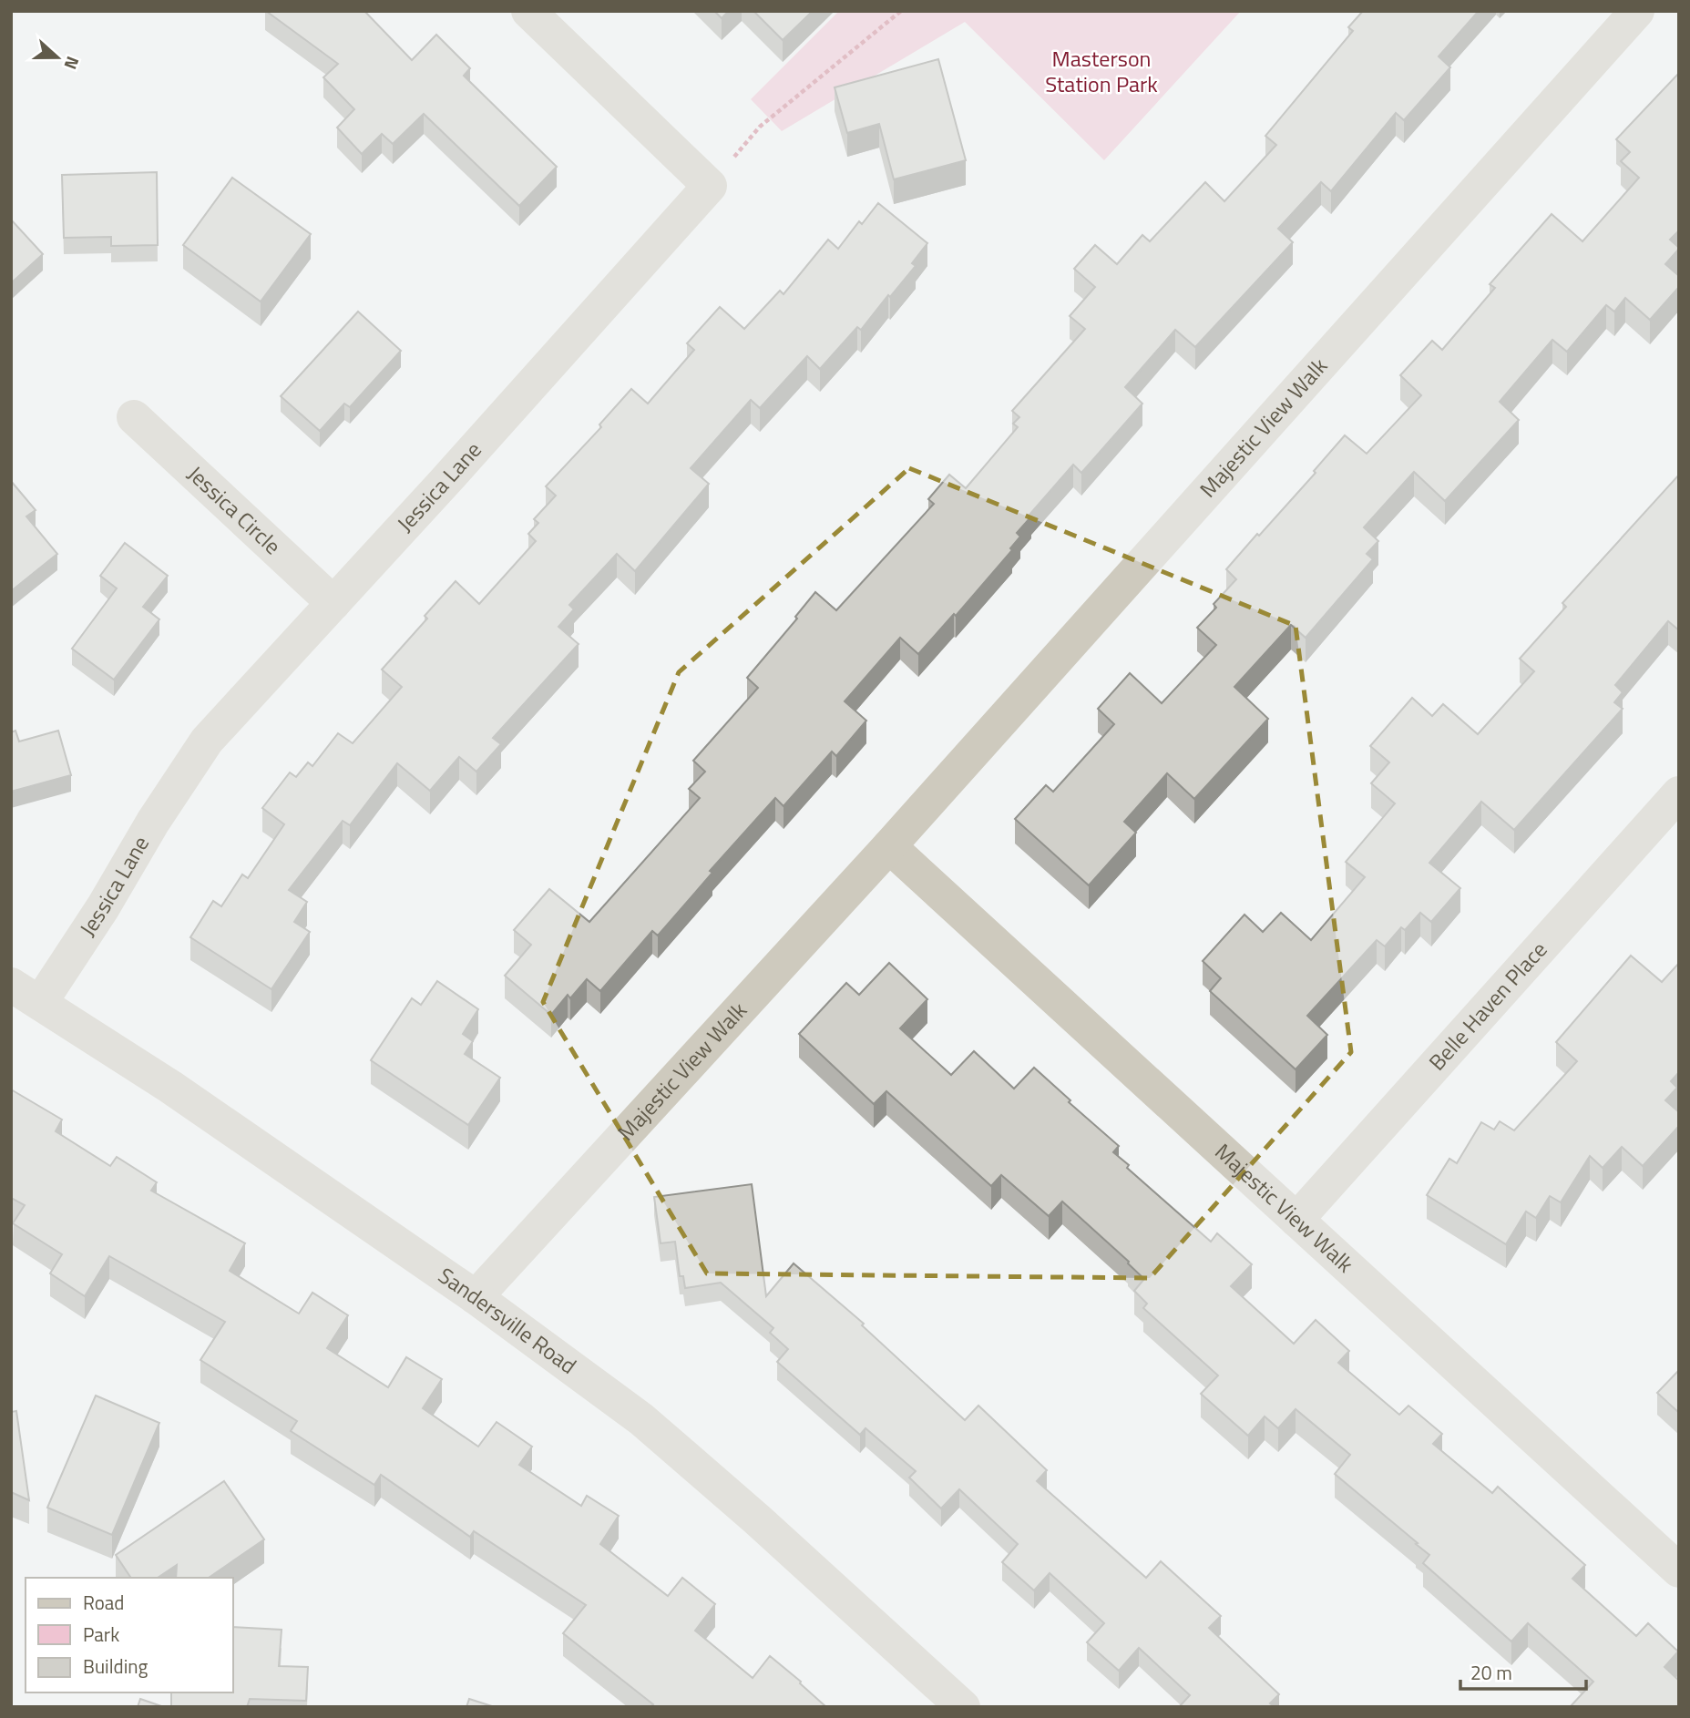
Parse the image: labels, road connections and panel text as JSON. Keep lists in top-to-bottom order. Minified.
{"streets":{"street":["Majestic View Walk","Jessica Lane","Jessica Circle","Belle Haven Place","Sandersville Road"]},"crossings":[["Majestic View Walk","Belle Haven Place"],["Majestic View Walk","Sandersville Road"],["Jessica Lane","Jessica Circle"],["Jessica Lane","Sandersville Road"]],"parks":["Masterson Station Park"],"legend":["Road","Park","Building"],"scale_bar":"20 m","north":"right"}
